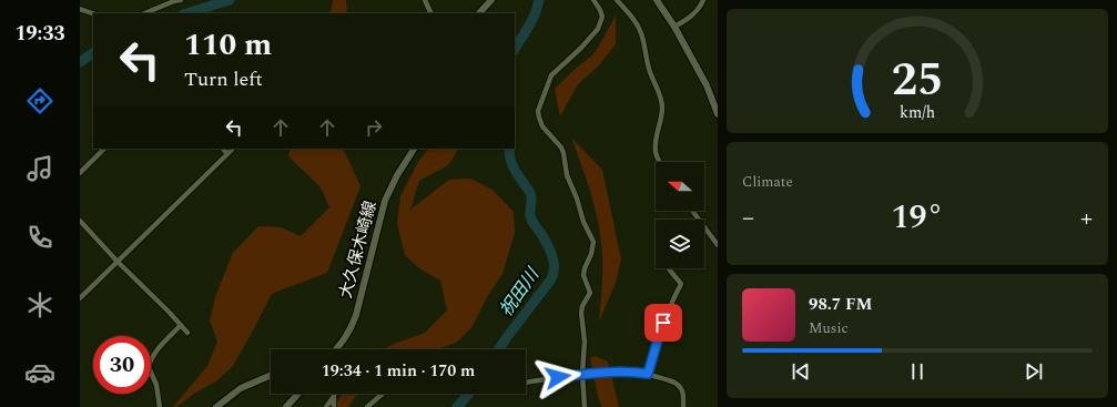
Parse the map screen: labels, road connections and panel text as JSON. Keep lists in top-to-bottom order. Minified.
{"streets":{"main road":["大久保木崎線"]},"water":["祝田川"],"north":"left","page":{"tabs":"19:33","turn":["110 m","Turn left"],"tile":"Climate","heat":["−","19°","+"],"song":["98.7 FM","Music"],"limit":"30","trip":"19:34 · 1 min · 170 m","gauge":["25","km/h"]}}
